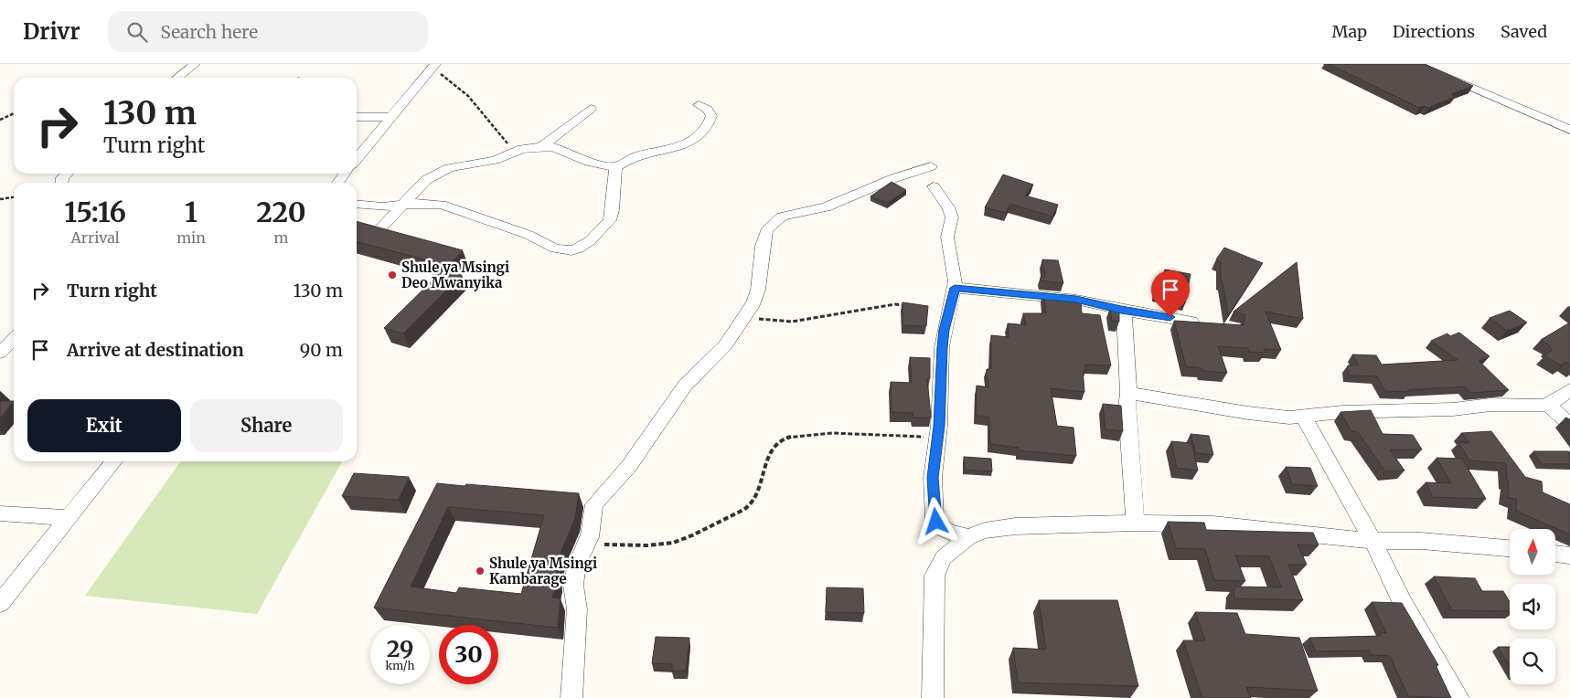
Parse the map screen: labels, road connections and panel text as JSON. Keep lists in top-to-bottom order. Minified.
{"places":["Shule ya Msingi Deo Mwanyika","Shule ya Msingi Kambarage"],"north":"top","page":{"header":"Drivr","search":"Search here","nav":["Map","Directions","Saved"],"turn":["130 m","Turn right"],"eta":["15:16","Arrival","1","min","220","m"],"list":[{"name":"Turn right","value":"130 m"},{"name":"Arrive at destination","value":"90 m"}],"buttons":["Exit","Share"],"speed":"29 km/h","limit":"30"}}
